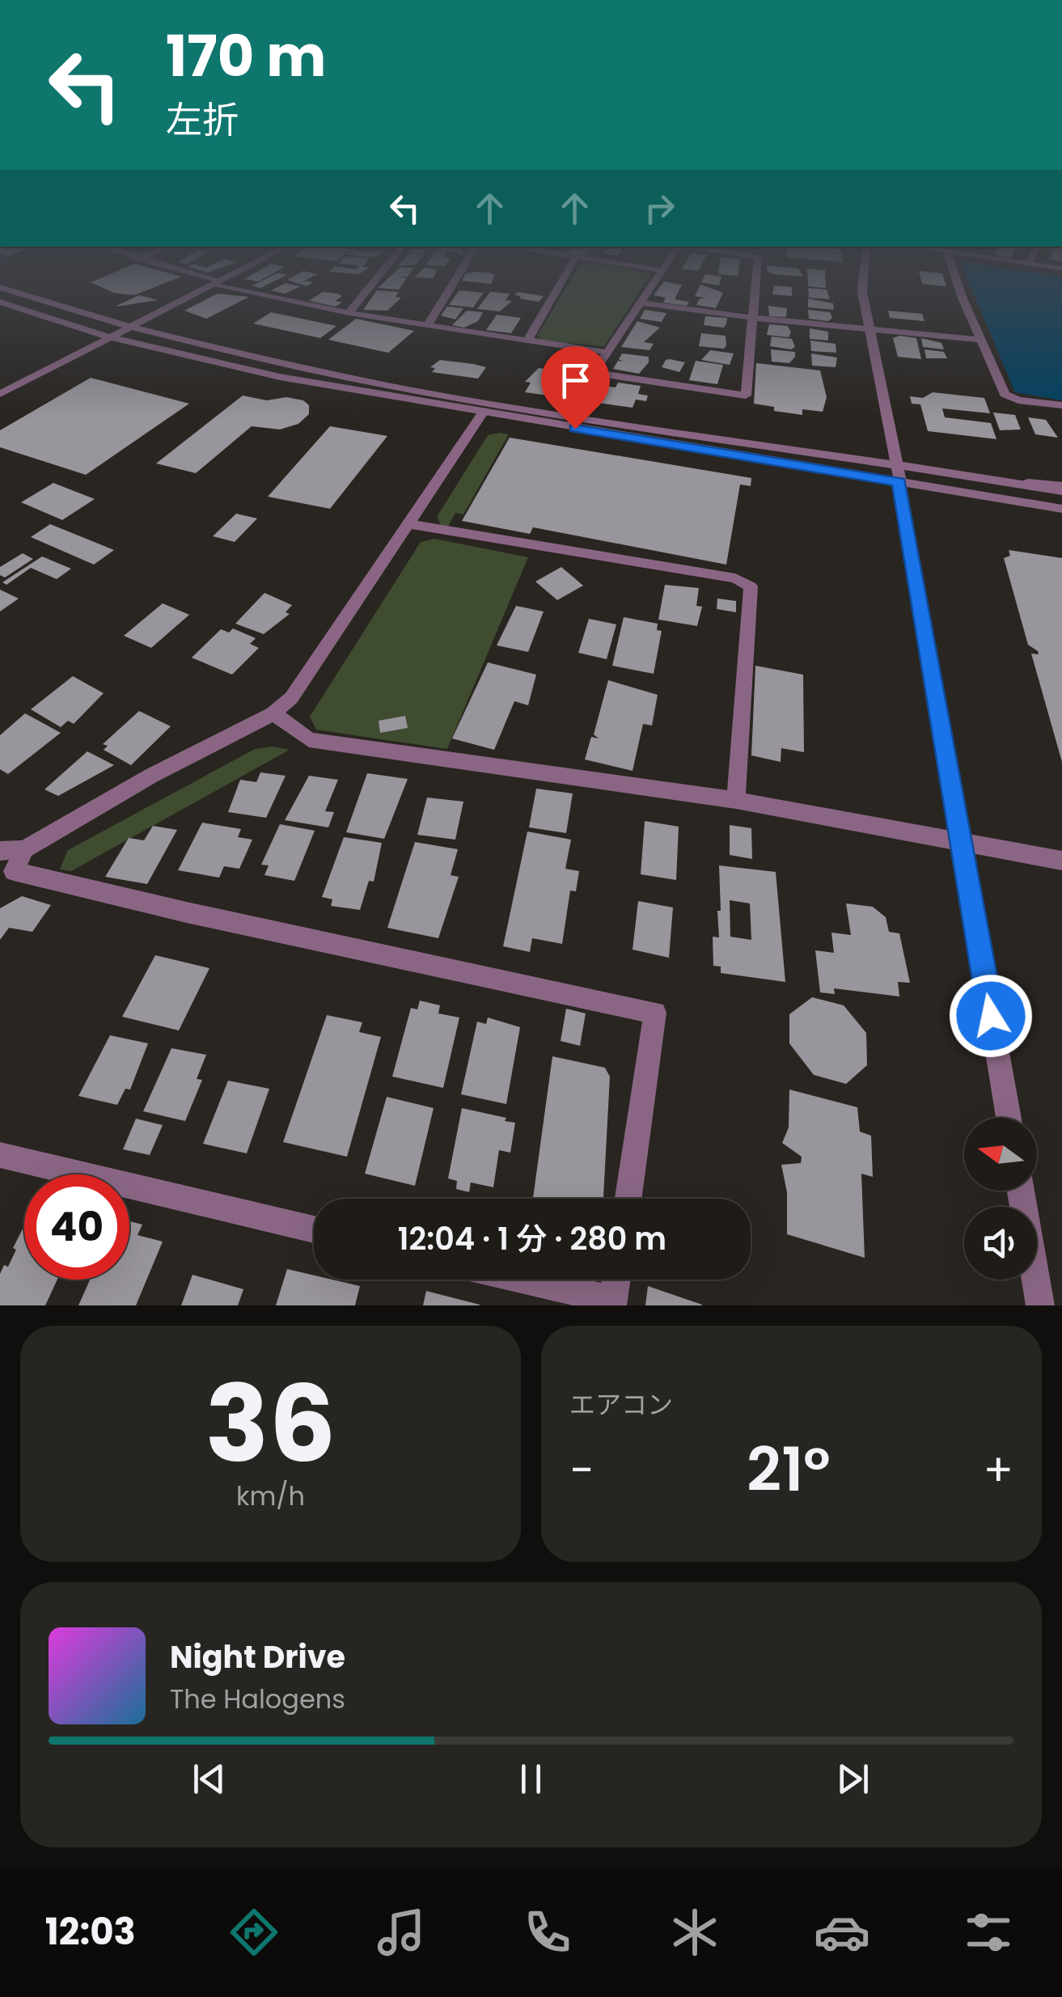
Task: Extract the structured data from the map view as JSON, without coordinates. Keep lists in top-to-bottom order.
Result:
{
  "north": "left",
  "page": {
    "turn": ["170 m", "左折"],
    "limit": "40",
    "trip": "12:04 · 1 分 · 280 m",
    "tile": [
      ["36", "km/h"],
      "エアコン"
    ],
    "heat": ["−", "21°", "+"],
    "song": ["Night Drive", "The Halogens"],
    "tabs": "12:03"
  }
}
